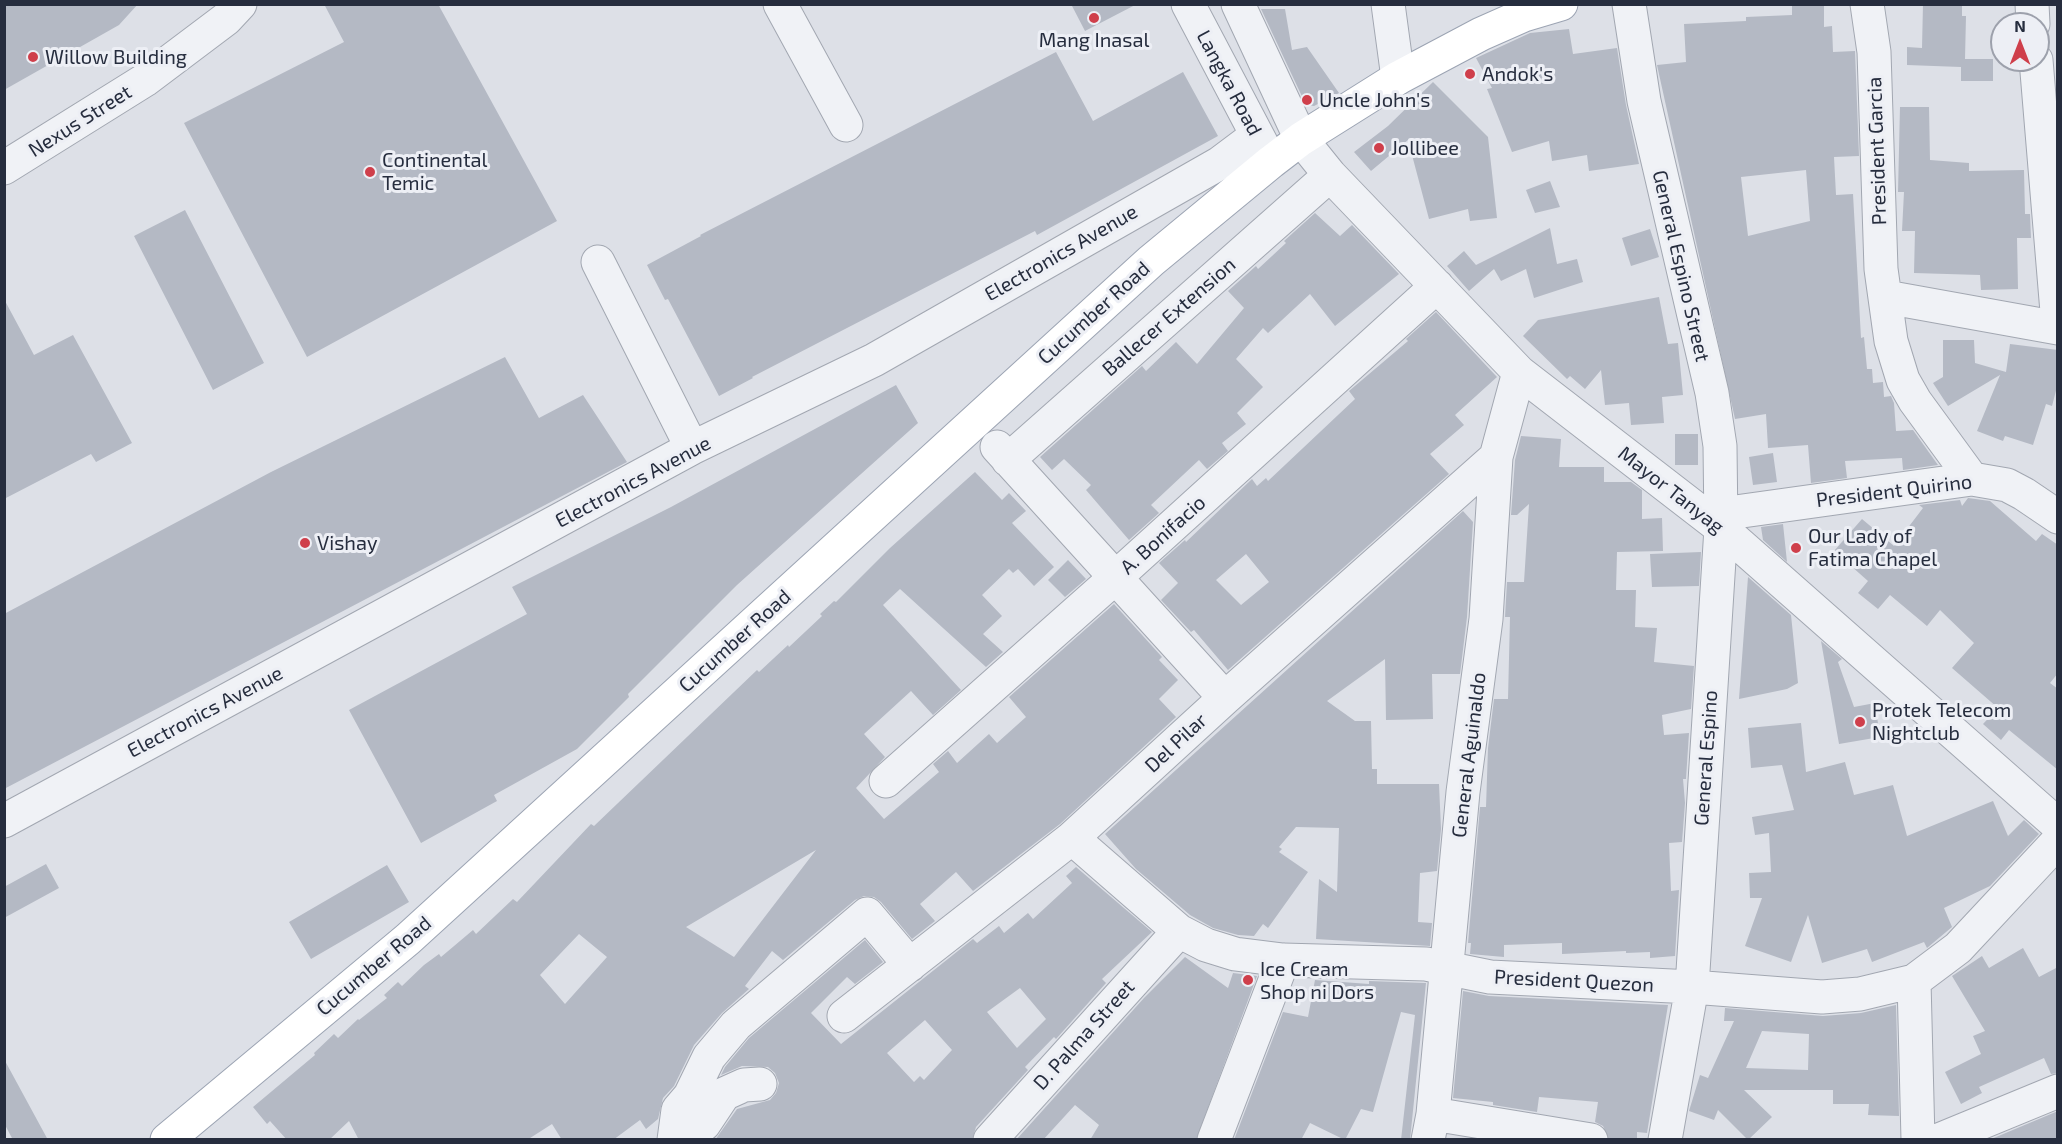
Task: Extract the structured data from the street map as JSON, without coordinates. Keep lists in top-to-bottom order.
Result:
{
  "streets": {
    "main road": ["Cucumber Road"],
    "street": [
      "Langka Road",
      "Nexus Street",
      "President Garcia",
      "Electronics Avenue",
      "General Espino Street",
      "Ballecer Extension",
      "Mayor Tanyag",
      "President Quirino",
      "A. Bonifacio",
      "Del Pilar",
      "General Aguinaldo",
      "General Espino",
      "President Quezon",
      "D. Palma Street"
    ]
  },
  "crossings": [
    ["Langka Road", "Electronics Avenue"],
    ["Langka Road", "Cucumber Road"],
    ["President Garcia", "President Quirino"],
    ["Electronics Avenue", "Cucumber Road"],
    ["General Espino Street", "Mayor Tanyag"],
    ["General Espino Street", "President Quirino"],
    ["General Espino Street", "General Espino"],
    ["Cucumber Road", "Mayor Tanyag"],
    ["Ballecer Extension", "Mayor Tanyag"],
    ["Ballecer Extension", "A. Bonifacio"],
    ["Mayor Tanyag", "President Quirino"],
    ["Mayor Tanyag", "A. Bonifacio"],
    ["Mayor Tanyag", "General Aguinaldo"],
    ["Mayor Tanyag", "General Espino"],
    ["President Quirino", "General Espino"],
    ["Del Pilar", "General Aguinaldo"],
    ["Del Pilar", "President Quezon"],
    ["General Aguinaldo", "President Quezon"],
    ["General Espino", "President Quezon"],
    ["President Quezon", "D. Palma Street"]
  ],
  "places": [
    "Mang Inasal",
    "Willow Building",
    "Andok's",
    "Uncle John's",
    "Jollibee",
    "Continental Temic",
    "Vishay",
    "Our Lady of Fatima Chapel",
    "Protek Telecom Nightclub",
    "Ice Cream Shop ni Dors"
  ],
  "north": "top"
}
